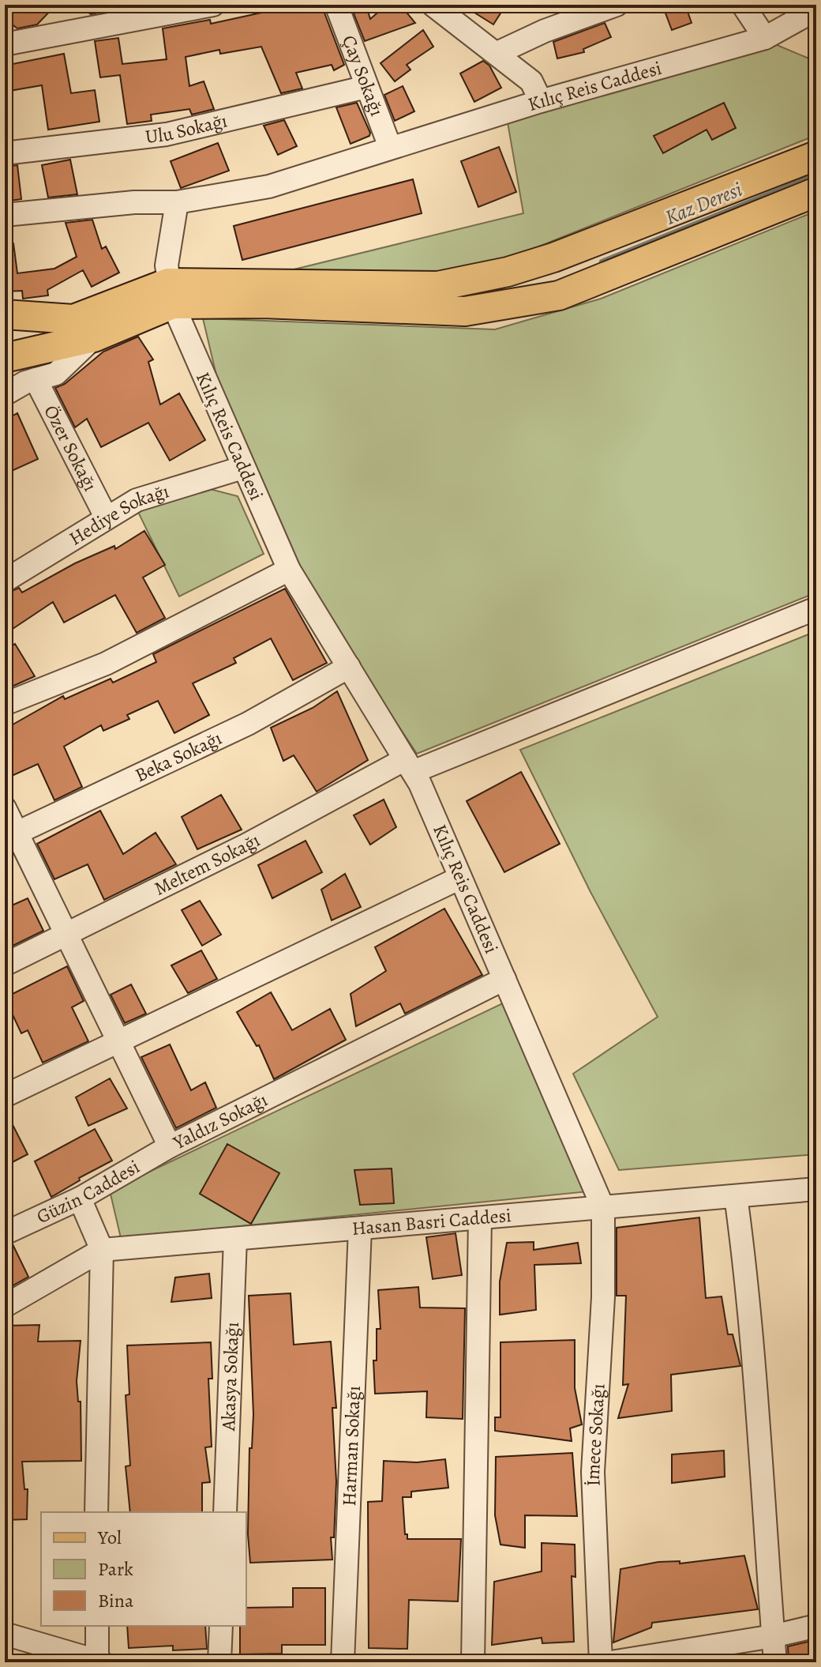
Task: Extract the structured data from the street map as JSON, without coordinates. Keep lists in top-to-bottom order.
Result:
{
  "streets": {
    "street": [
      "Çay Sokağı",
      "Kılıç Reis Caddesi",
      "Ulu Sokağı",
      "Özer Sokağı",
      "Hediye Sokağı",
      "Beka Sokağı",
      "Meltem Sokağı",
      "Yaldız Sokağı",
      "Güzin Caddesi",
      "Hasan Basri Caddesi",
      "Akasya Sokağı",
      "İmece Sokağı",
      "Harman Sokağı"
    ]
  },
  "crossings": [
    ["Çay Sokağı", "Kılıç Reis Caddesi"],
    ["Çay Sokağı", "Ulu Sokağı"],
    ["Kılıç Reis Caddesi", "Hediye Sokağı"],
    ["Kılıç Reis Caddesi", "Beka Sokağı"],
    ["Kılıç Reis Caddesi", "Meltem Sokağı"],
    ["Kılıç Reis Caddesi", "Yaldız Sokağı"],
    ["Kılıç Reis Caddesi", "Hasan Basri Caddesi"],
    ["Kılıç Reis Caddesi", "İmece Sokağı"],
    ["Özer Sokağı", "Hediye Sokağı"],
    ["Beka Sokağı", "Yaldız Sokağı"],
    ["Meltem Sokağı", "Yaldız Sokağı"],
    ["Yaldız Sokağı", "Güzin Caddesi"],
    ["Hasan Basri Caddesi", "Akasya Sokağı"],
    ["Hasan Basri Caddesi", "İmece Sokağı"],
    ["Hasan Basri Caddesi", "Harman Sokağı"]
  ],
  "water": ["Kaz Deresi"],
  "legend": ["Yol", "Park", "Bina"]
}
